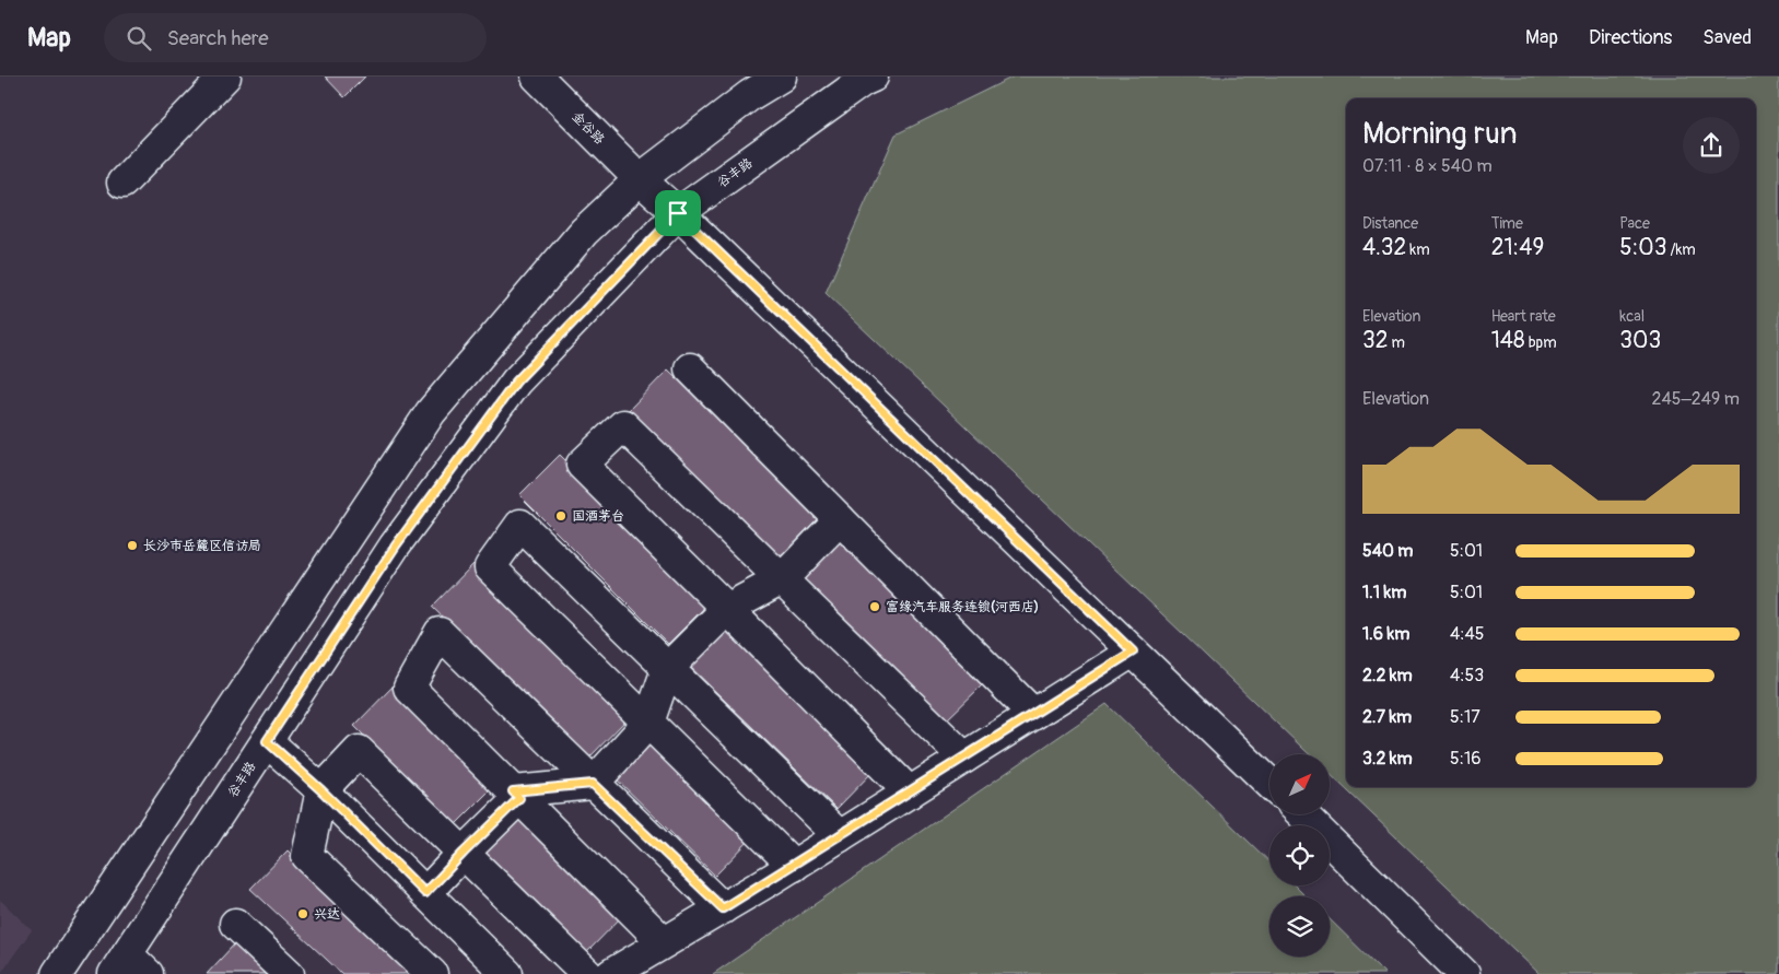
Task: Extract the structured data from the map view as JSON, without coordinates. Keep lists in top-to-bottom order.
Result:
{
  "streets": {
    "street": ["金谷路", "谷丰路"]
  },
  "crossings": [
    ["金谷路", "谷丰路"]
  ],
  "places": [
    "国酒茅台",
    "长沙市岳麓区信访局",
    "富缘汽车服务连锁(河西店)",
    "兴达"
  ],
  "north": "top right",
  "page": {
    "header": "Map",
    "search": "Search here",
    "nav": ["Map", "Directions", "Saved"],
    "heading": ["Morning run", "07:11 · 8 × 540 m"],
    "stats": [
      ["Distance", "4.32 km"],
      ["Time", "21:49"],
      ["Pace", "5:03 /km"],
      ["Elevation", "32 m"],
      ["Heart rate", "148 bpm"],
      ["kcal", "303"]
    ],
    "chart": ["Elevation", "245–249 m"],
    "list": [
      {
        "name": "540 m",
        "note": "5:01"
      },
      {
        "name": "1.1 km",
        "note": "5:01"
      },
      {
        "name": "1.6 km",
        "note": "4:45"
      },
      {
        "name": "2.2 km",
        "note": "4:53"
      },
      {
        "name": "2.7 km",
        "note": "5:17"
      },
      {
        "name": "3.2 km",
        "note": "5:16"
      }
    ]
  }
}
